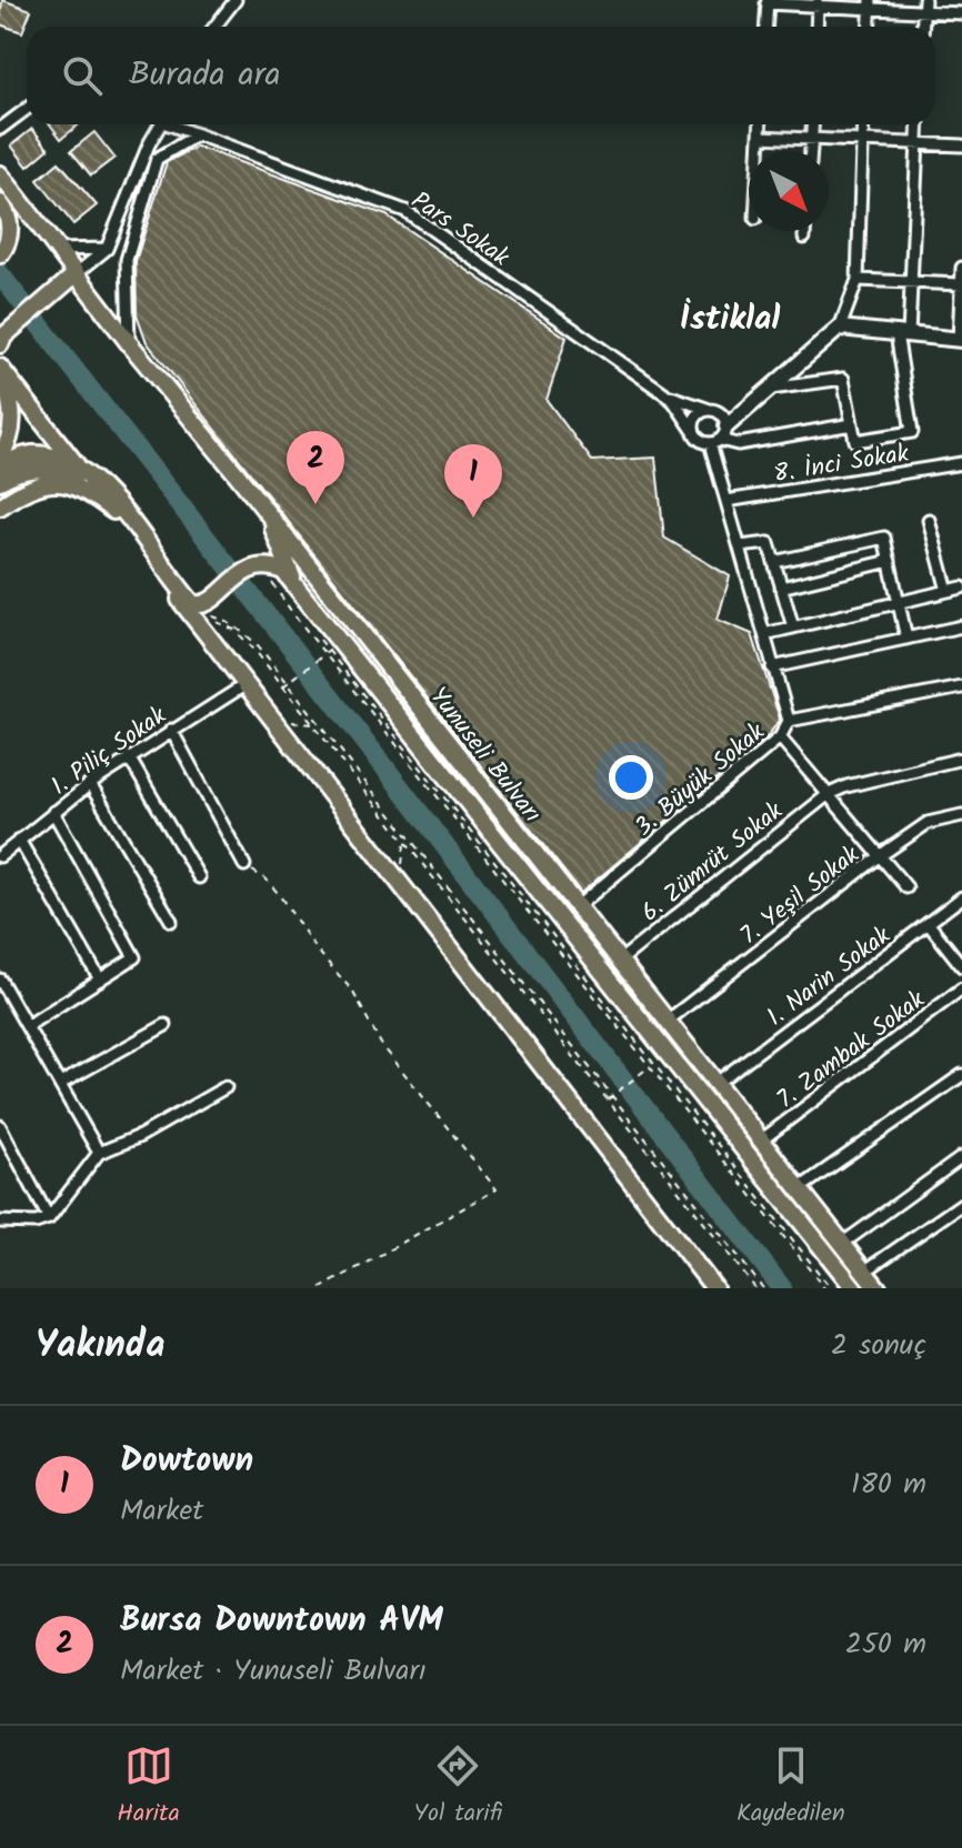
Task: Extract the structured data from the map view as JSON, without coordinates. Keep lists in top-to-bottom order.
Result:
{
  "streets": {
    "main road": ["Yunuseli Bulvarı"],
    "street": [
      "Pars Sokak",
      "8. İnci Sokak",
      "1. Piliç Sokak",
      "3. Büyük Sokak",
      "6. Zümrüt Sokak",
      "7. Yeşil Sokak",
      "1. Narin Sokak",
      "7. Zambak Sokak"
    ]
  },
  "crossings": [
    ["Yunuseli Bulvarı", "3. Büyük Sokak"],
    ["Yunuseli Bulvarı", "6. Zümrüt Sokak"],
    ["Yunuseli Bulvarı", "7. Yeşil Sokak"],
    ["Yunuseli Bulvarı", "1. Narin Sokak"],
    ["Yunuseli Bulvarı", "7. Zambak Sokak"]
  ],
  "districts": ["İstiklal"],
  "north": "bottom right",
  "page": {
    "search": "Burada ara",
    "pins": ["2", "1"],
    "heading": ["Yakında", "2 sonuç"],
    "list": [
      {
        "mark": "1",
        "name": "Dowtown",
        "note": "Market",
        "value": "180 m"
      },
      {
        "mark": "2",
        "name": "Bursa Downtown AVM",
        "note": "Market · Yunuseli Bulvarı",
        "value": "250 m"
      }
    ],
    "nav": ["Harita", "Yol tarifi", "Kaydedilen"]
  }
}
